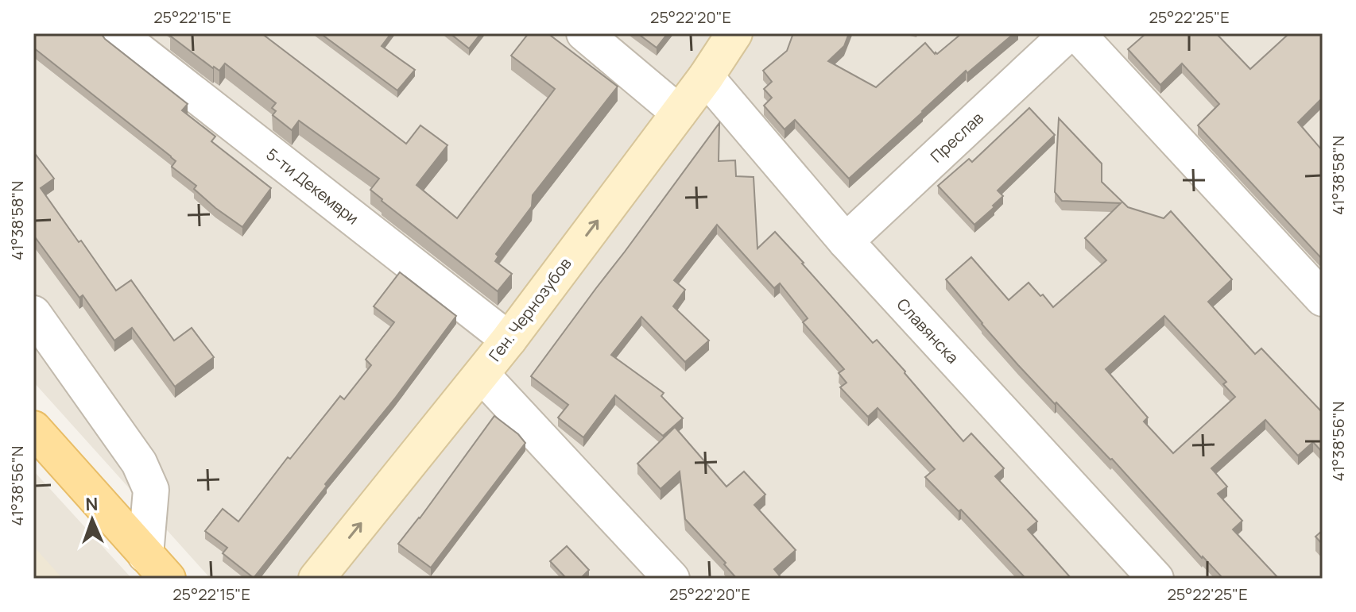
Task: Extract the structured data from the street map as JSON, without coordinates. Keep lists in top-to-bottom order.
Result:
{
  "streets": {
    "street": [
      "Преслав",
      "5-ти Декември",
      "Ген. Чернозубов",
      "Славянска"
    ]
  },
  "crossings": [
    ["Преслав", "Славянска"],
    ["5-ти Декември", "Ген. Чернозубов"],
    ["Ген. Чернозубов", "Славянска"]
  ],
  "one_way": ["Ген. Чернозубов"],
  "north": "top",
  "coordinates": [
    "25°22'15\"E",
    "25°22'20\"E",
    "25°22'25\"E",
    "41°38'58\"N",
    "41°38'56\"N"
  ]
}
